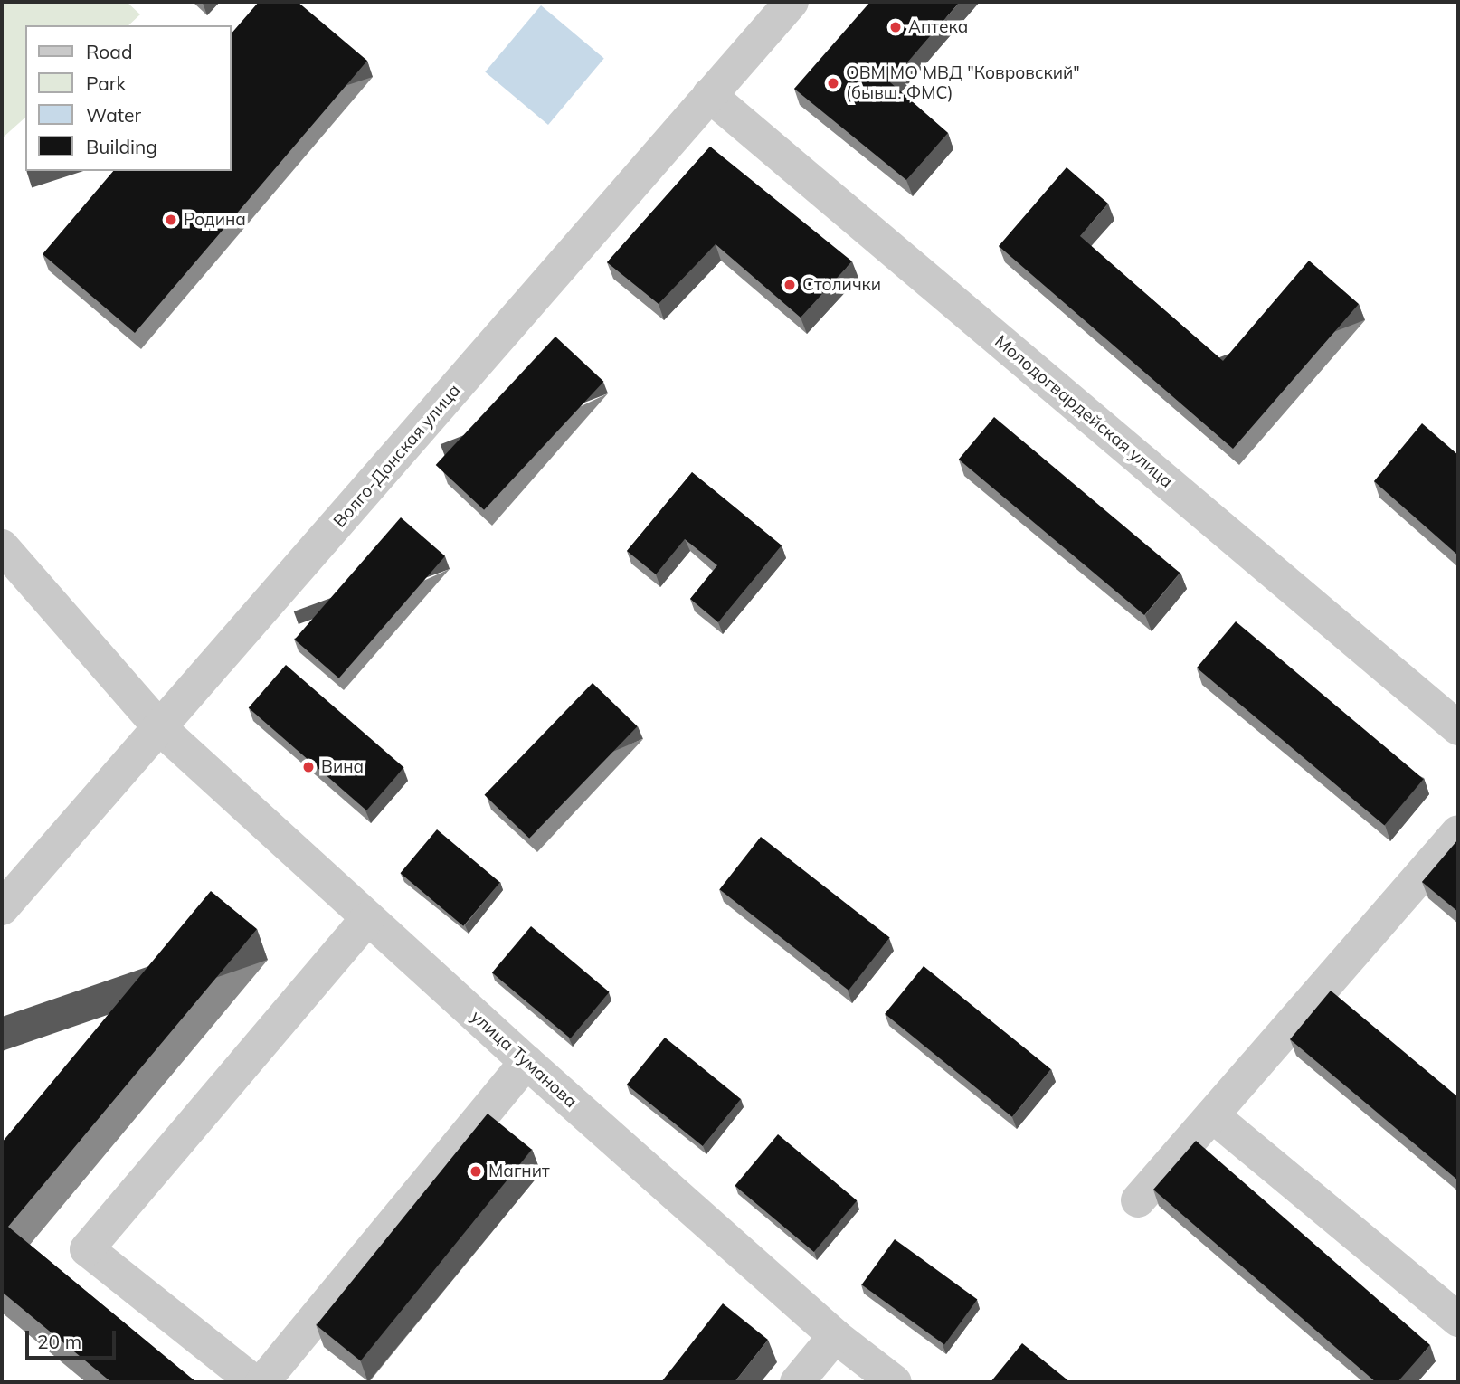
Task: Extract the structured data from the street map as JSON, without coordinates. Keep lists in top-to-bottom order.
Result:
{
  "streets": {
    "street": ["Молодогвардейская улица", "Волго-Донская улица", "улица Туманова"]
  },
  "crossings": [
    ["Молодогвардейская улица", "Волго-Донская улица"],
    ["Волго-Донская улица", "улица Туманова"]
  ],
  "places": [
    "Аптека",
    "ОВМ МО МВД \"Ковровский\" (бывш. ФМС)",
    "Родина",
    "Столички",
    "Вина",
    "Магнит"
  ],
  "legend": [
    "Road",
    "Park",
    "Water",
    "Building"
  ],
  "scale_bar": "20 m"
}
